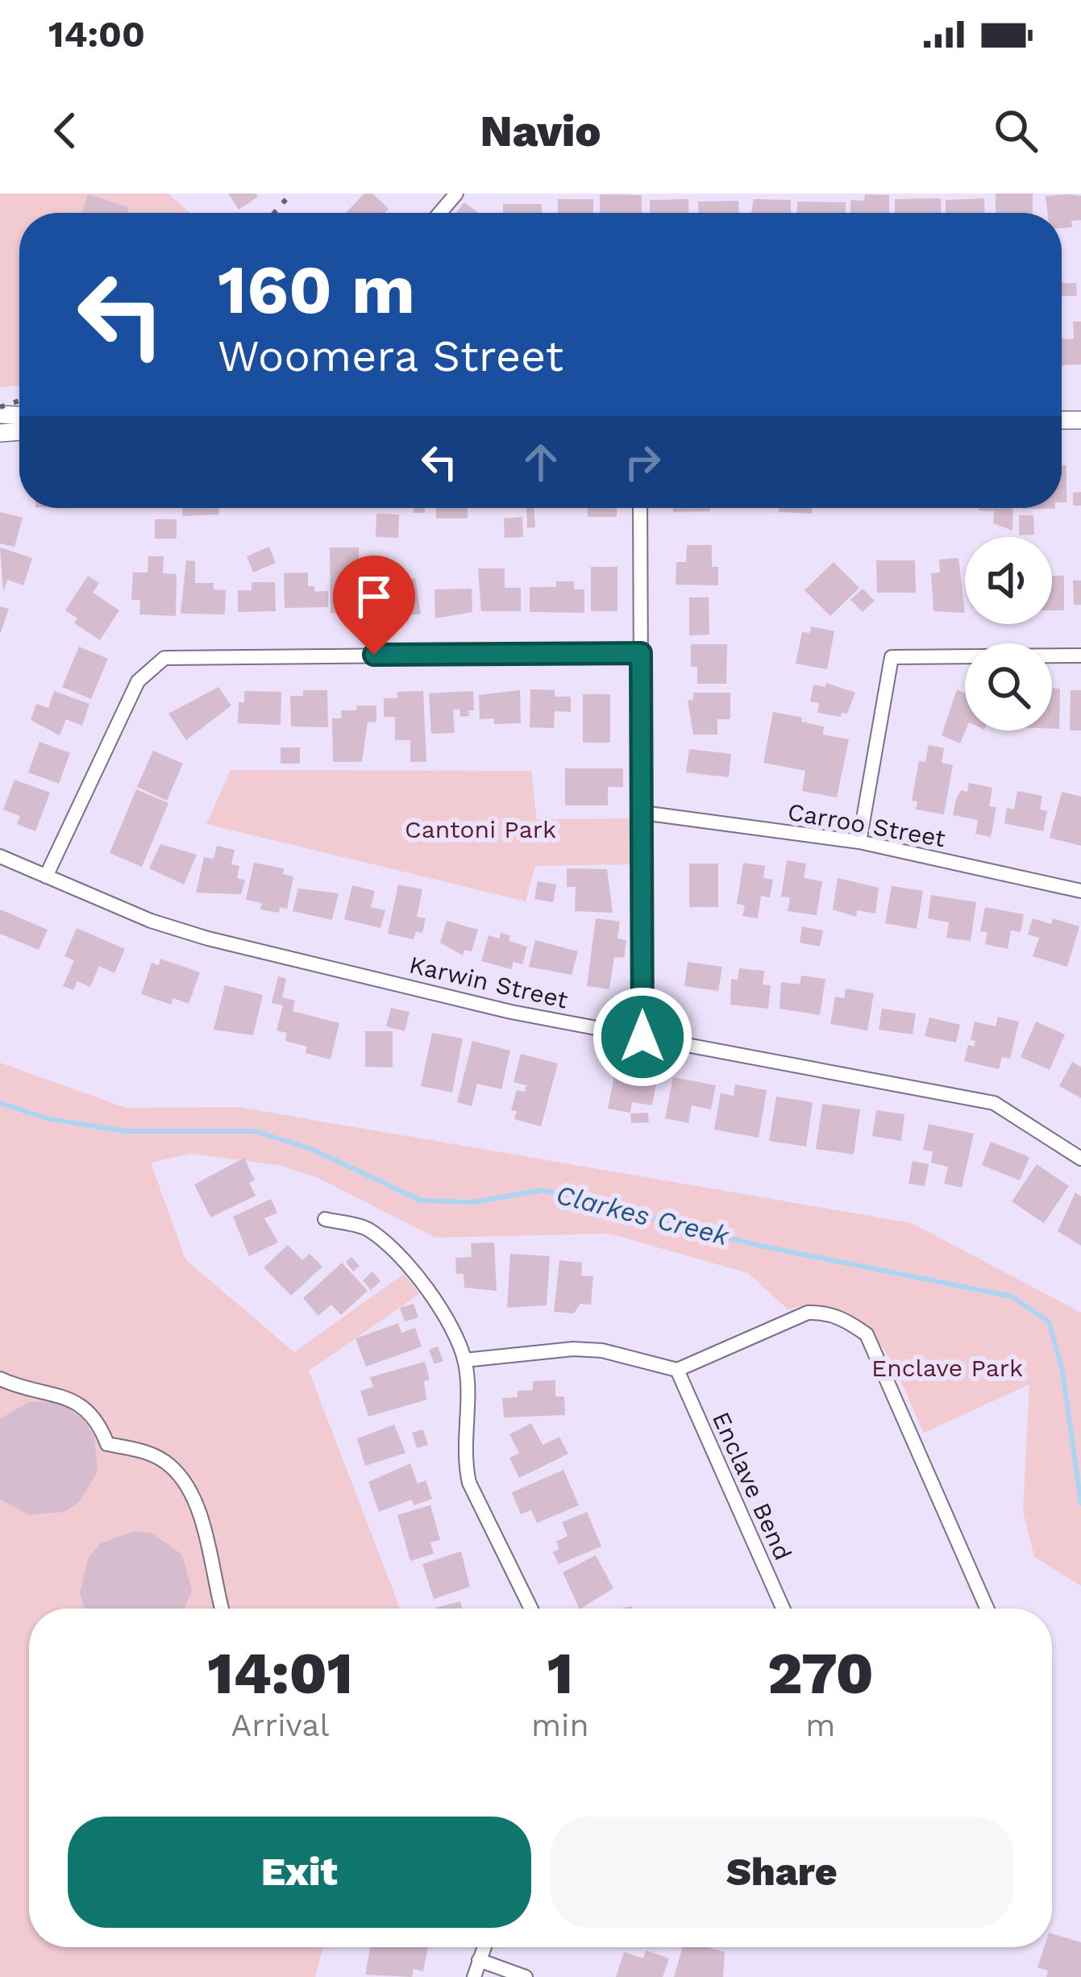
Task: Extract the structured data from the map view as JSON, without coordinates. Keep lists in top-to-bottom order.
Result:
{
  "streets": {
    "street": ["Carroo Street", "Karwin Street", "Enclave Bend"]
  },
  "water": ["Clarkes Creek"],
  "parks": ["Cantoni Park", "Enclave Park"],
  "page": {
    "status": "14:00",
    "header": "Navio",
    "turn": ["160 m", "Woomera Street"],
    "eta": [
      "14:01",
      "Arrival",
      "1",
      "min",
      "270",
      "m"
    ],
    "buttons": ["Exit", "Share"]
  }
}
